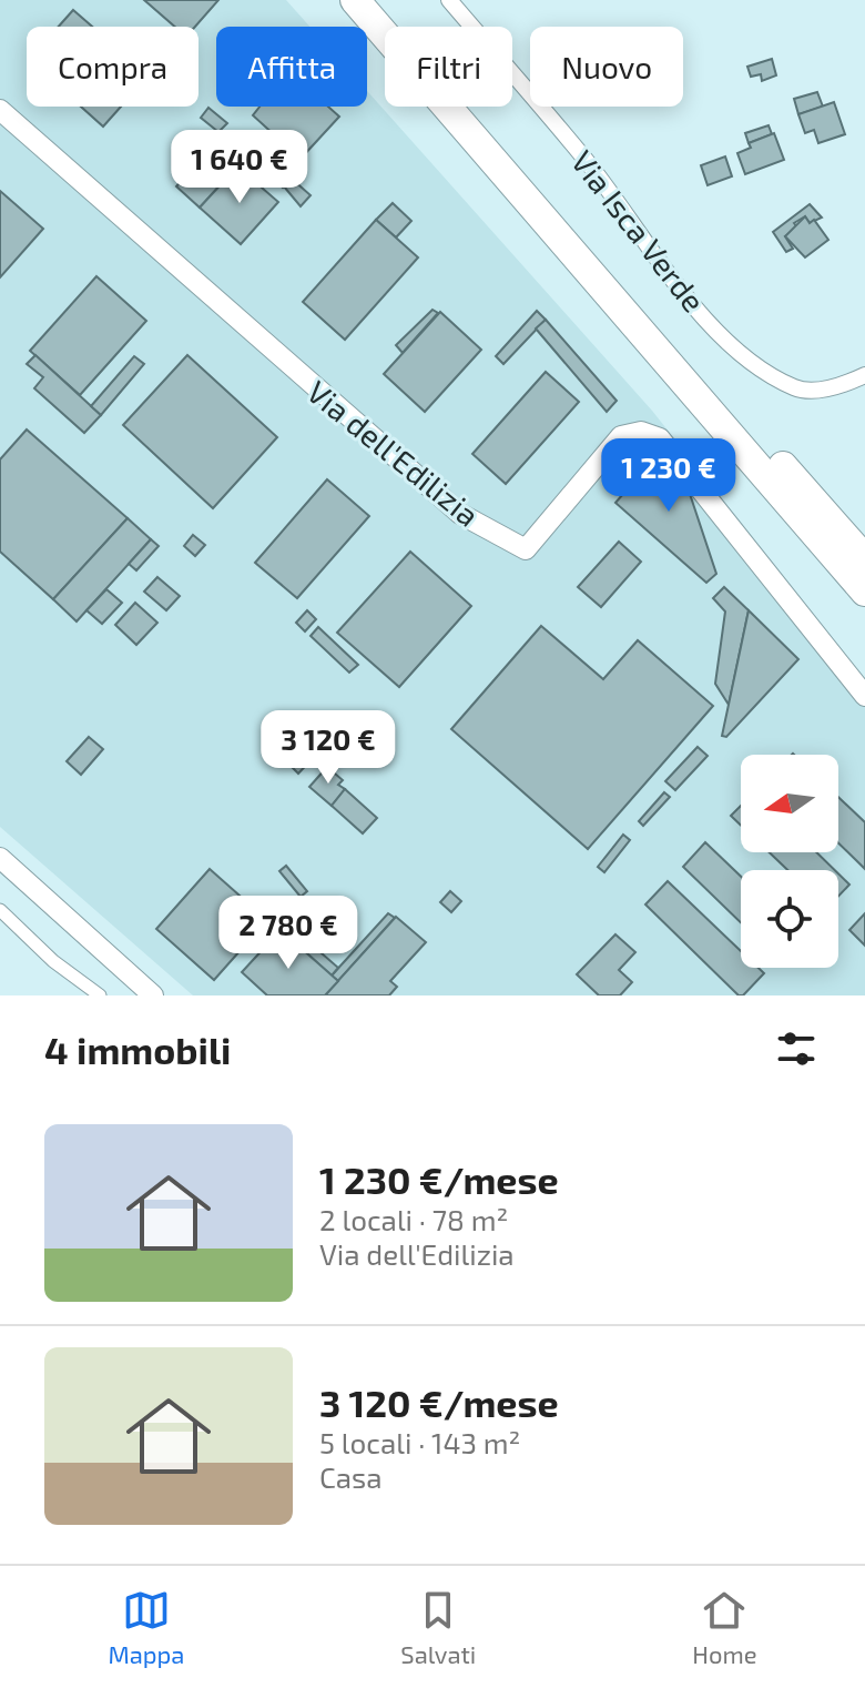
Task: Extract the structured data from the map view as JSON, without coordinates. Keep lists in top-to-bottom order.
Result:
{
  "streets": {
    "street": ["Via Isca Verde", "Via dell'Edilizia"]
  },
  "north": "left",
  "page": {
    "chip": [
      "Compra",
      "Affitta",
      "Filtri",
      "Nuovo"
    ],
    "price": [
      "1 640 €",
      "1 230 €",
      "3 120 €",
      "2 780 €"
    ],
    "heading": "4 immobili",
    "list": [
      {
        "name": "1 230 €/mese",
        "note": "2 locali · 78 m² · Via dell'Edilizia"
      },
      {
        "name": "3 120 €/mese",
        "note": "5 locali · 143 m² · Casa"
      }
    ],
    "tabs": ["Mappa", "Salvati", "Home"]
  }
}
